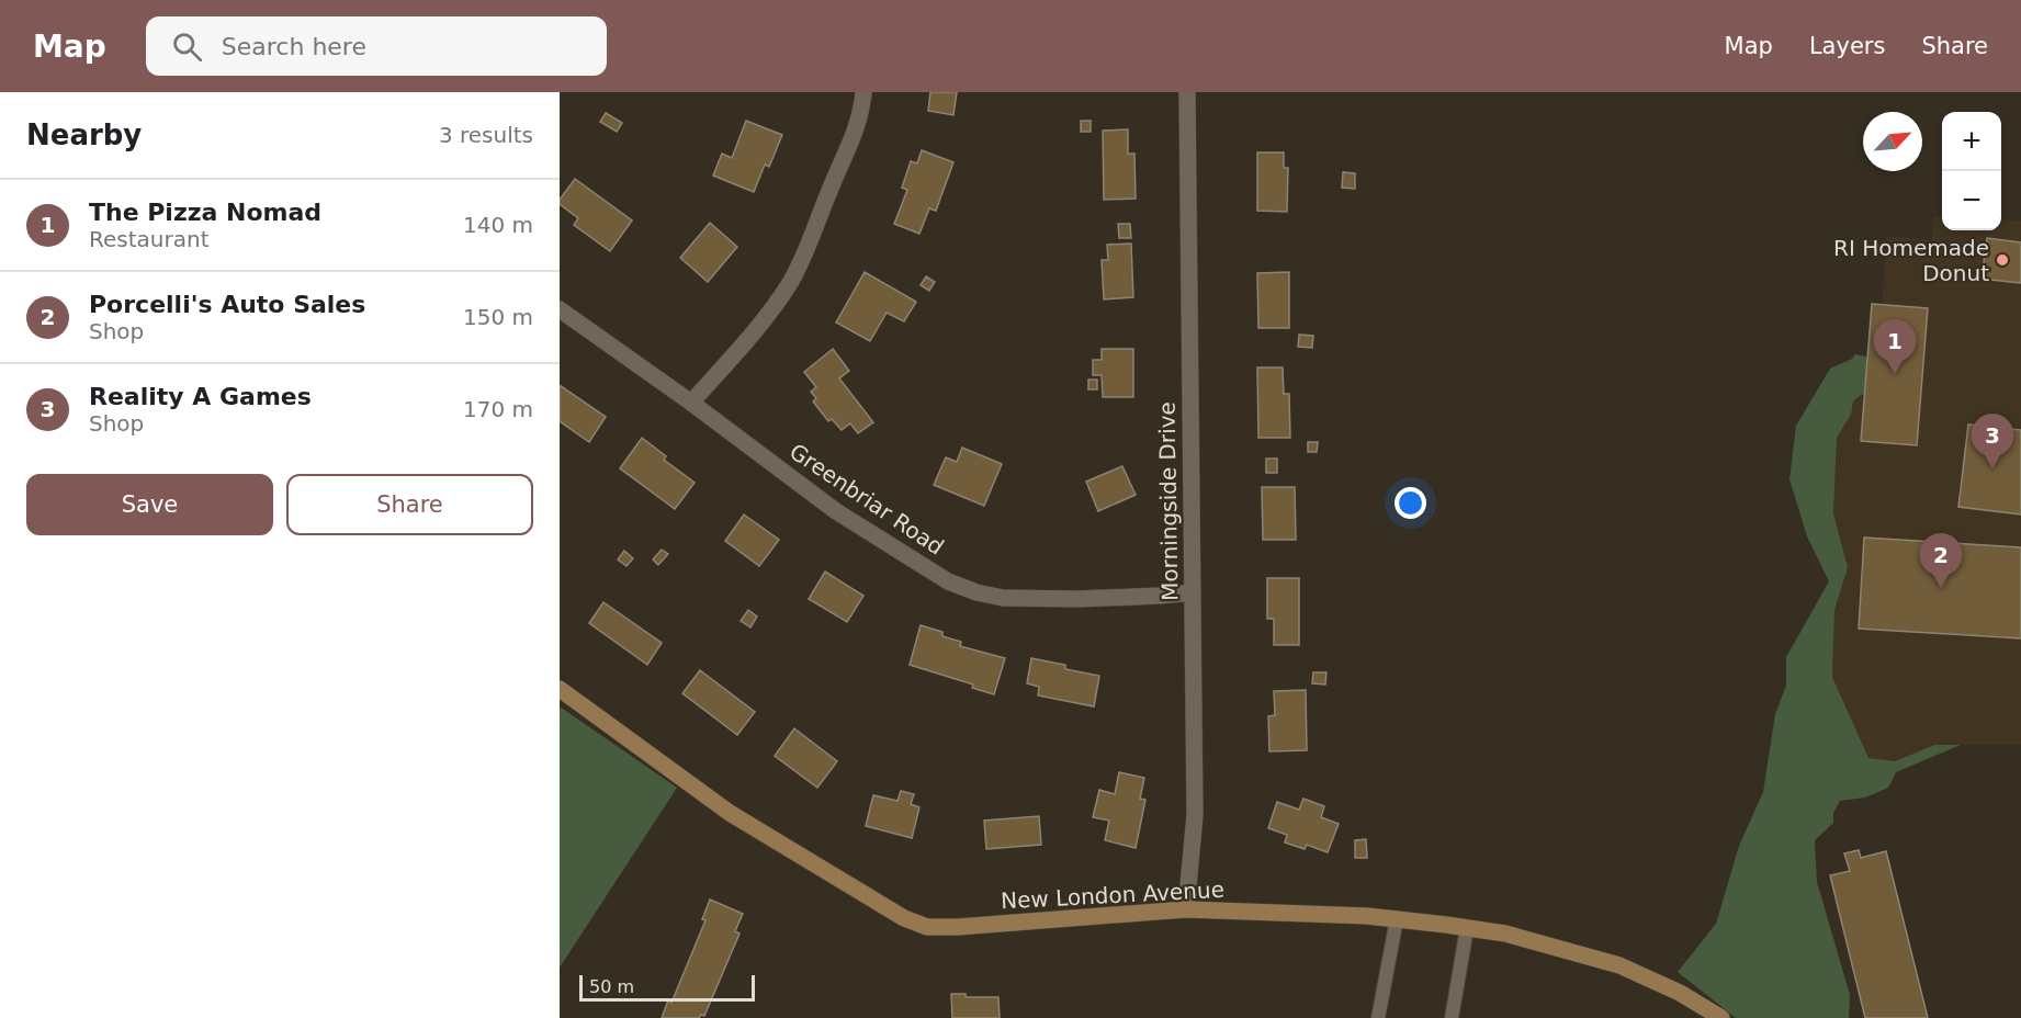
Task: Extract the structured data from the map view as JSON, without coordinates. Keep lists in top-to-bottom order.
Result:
{
  "streets": {
    "main road": ["New London Avenue"],
    "street": ["Greenbriar Road", "Morningside Drive"]
  },
  "crossings": [
    ["Greenbriar Road", "Morningside Drive"],
    ["Morningside Drive", "New London Avenue"]
  ],
  "places": ["RI Homemade Donut"],
  "scale_bar": "50 m",
  "north": "top right",
  "page": {
    "header": "Map",
    "search": "Search here",
    "nav": ["Map", "Layers", "Share"],
    "heading": ["Nearby", "3 results"],
    "map_buttons": ["+", "−"],
    "list": [
      {
        "mark": "1",
        "name": "The Pizza Nomad",
        "note": "Restaurant",
        "value": "140 m"
      },
      {
        "mark": "2",
        "name": "Porcelli's Auto Sales",
        "note": "Shop",
        "value": "150 m"
      },
      {
        "mark": "3",
        "name": "Reality A Games",
        "note": "Shop",
        "value": "170 m"
      }
    ],
    "pins": ["1", "3", "2"],
    "buttons": ["Save", "Share"],
    "scale": "50 m"
  }
}
